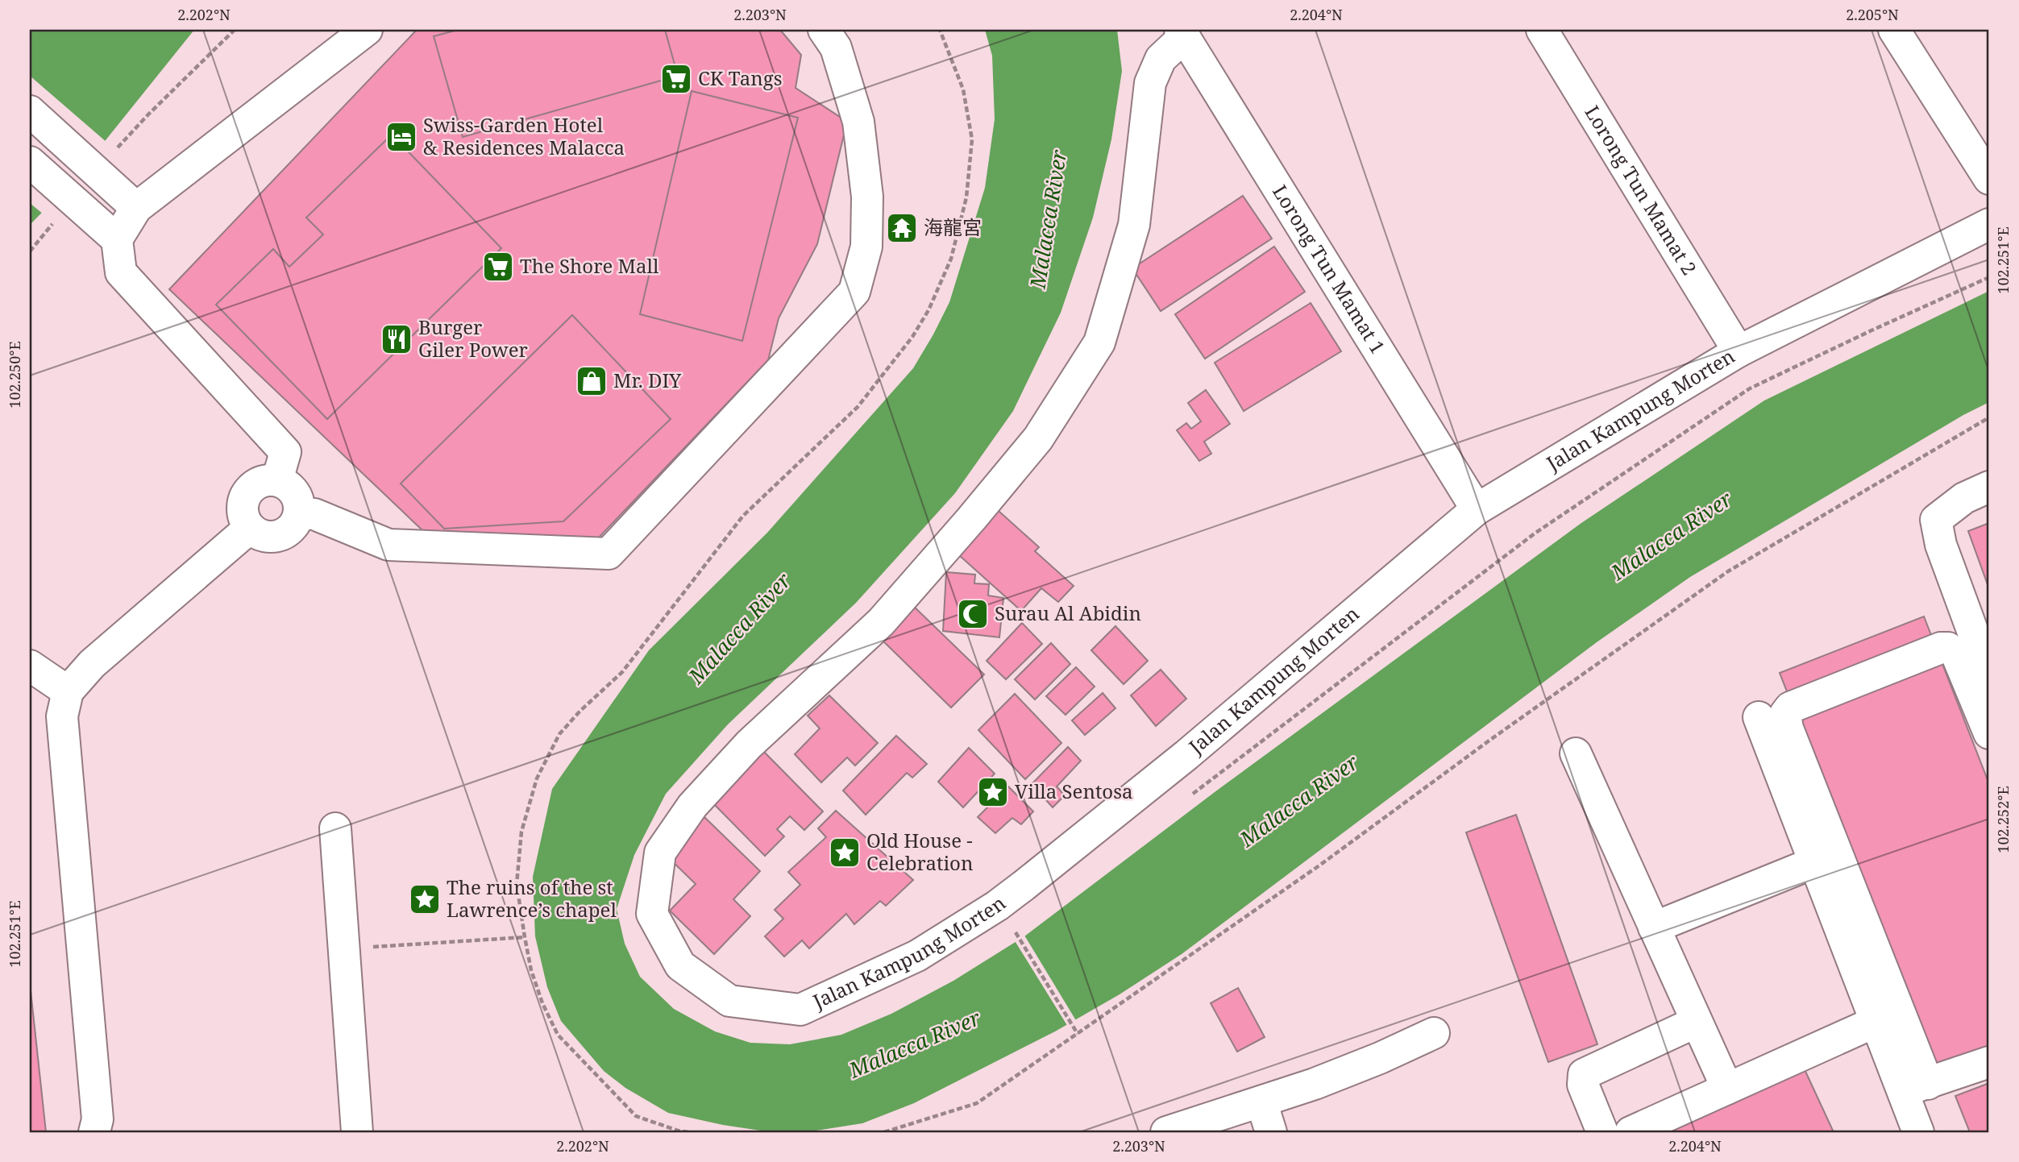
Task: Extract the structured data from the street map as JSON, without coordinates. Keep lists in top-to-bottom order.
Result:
{
  "streets": {
    "street": ["Lorong Tun Mamat 2", "Lorong Tun Mamat 1", "Jalan Kampung Morten"]
  },
  "crossings": [
    ["Lorong Tun Mamat 2", "Jalan Kampung Morten"],
    ["Lorong Tun Mamat 1", "Jalan Kampung Morten"]
  ],
  "water": ["Malacca River"],
  "places": {
    "supermarket": ["CK Tangs", "The Shore Mall"],
    "hotel": ["Swiss-Garden Hotel & Residences Malacca"],
    "temple": ["海龍宮"],
    "restaurant": ["Burger Giler Power"],
    "shop": ["Mr. DIY"],
    "mosque": ["Surau Al Abidin"],
    "place": ["Villa Sentosa", "Old House - Celebration", "The ruins of the st Lawrence’s chapel"]
  },
  "coordinates": [
    "2.202°N",
    "2.203°N",
    "2.204°N",
    "2.205°N",
    "102.251°E",
    "102.250°E",
    "102.252°E"
  ]
}
